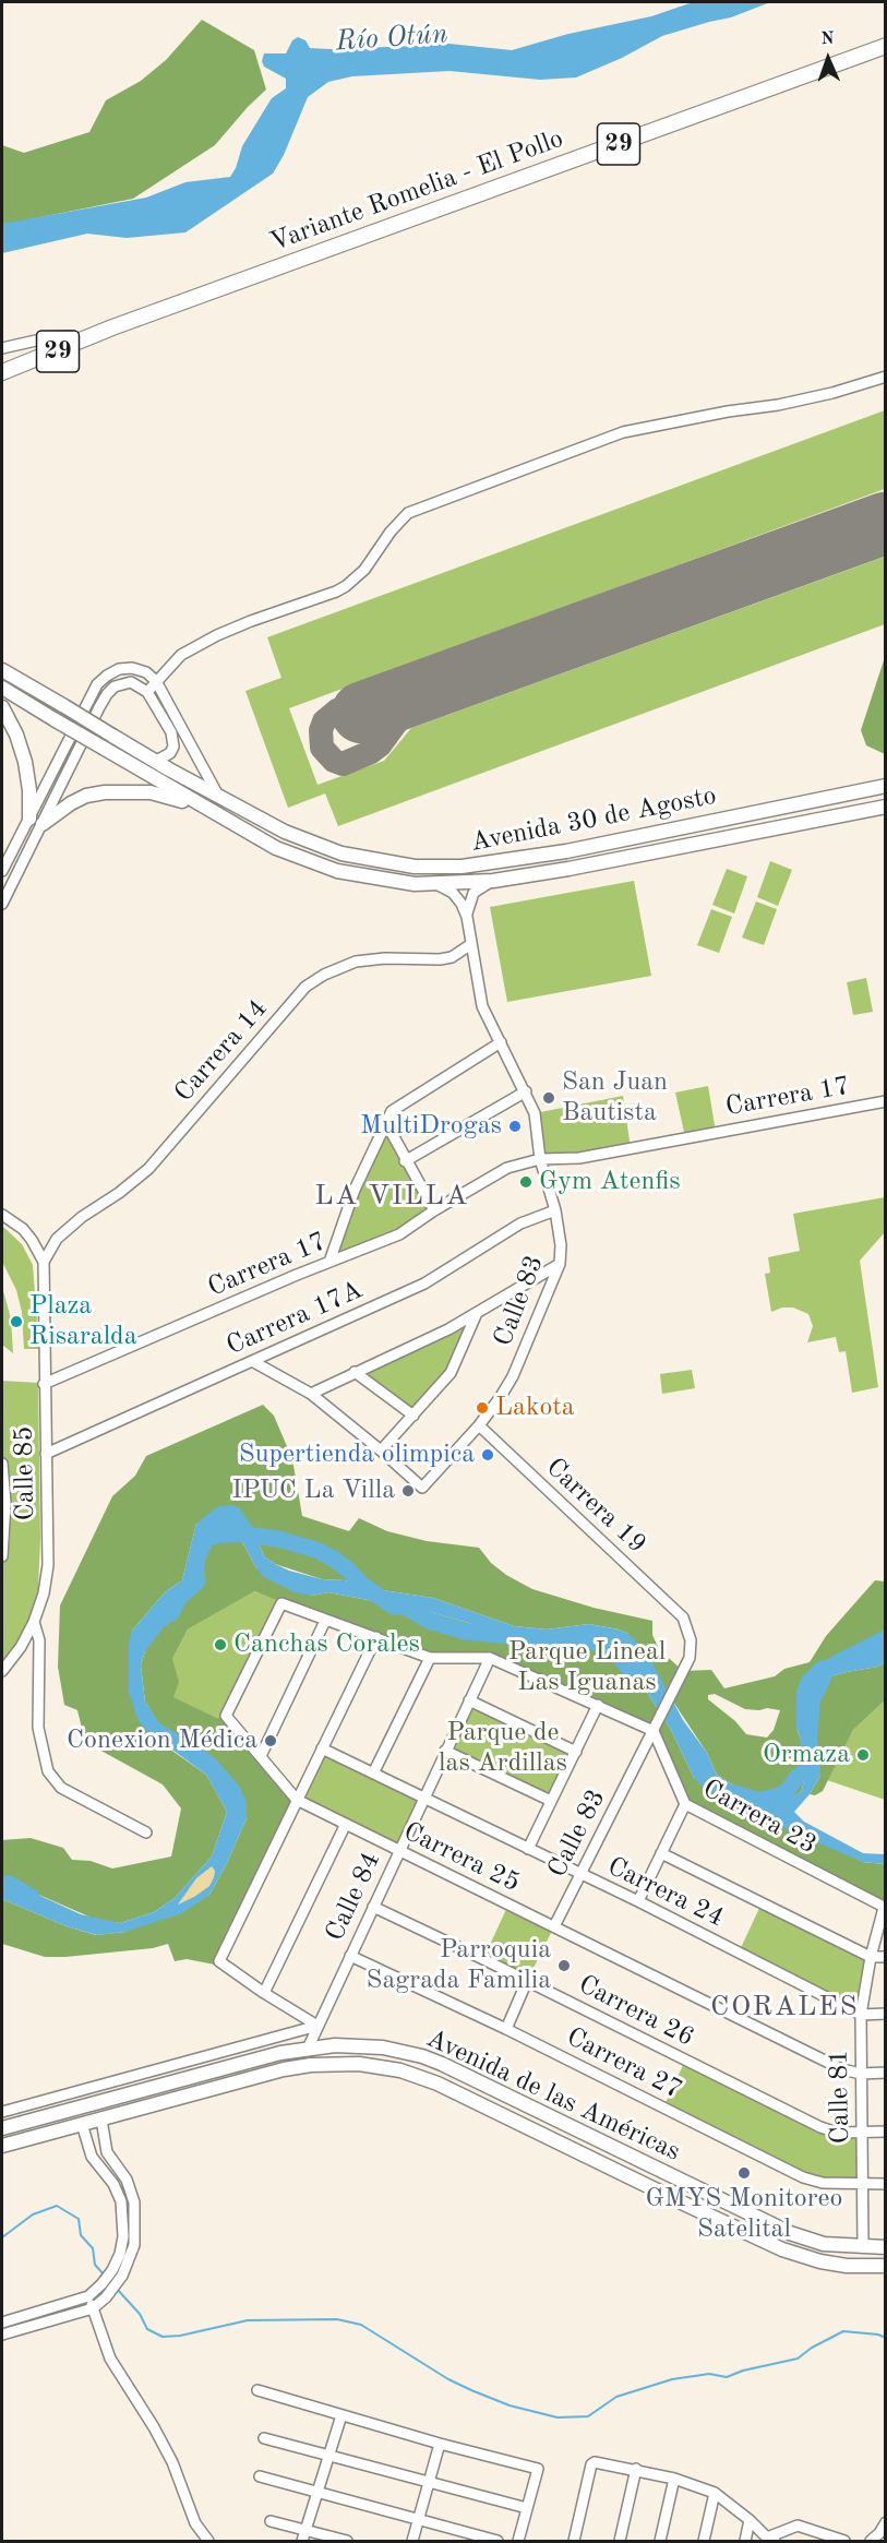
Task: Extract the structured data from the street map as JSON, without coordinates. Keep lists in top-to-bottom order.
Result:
{
  "streets": {
    "highway": ["29", "Variante Romelia - El Pollo"],
    "main road": ["Avenida 30 de Agosto", "Avenida de las Américas"],
    "street": [
      "Carrera 14",
      "Carrera 17",
      "Calle 83",
      "Carrera 17A",
      "Calle 85",
      "Carrera 19",
      "Carrera 23",
      "Carrera 25",
      "Carrera 24",
      "Calle 84",
      "Carrera 26",
      "Carrera 27",
      "Calle 81"
    ]
  },
  "crossings": [
    ["Avenida 30 de Agosto", "Calle 83"],
    ["Carrera 14", "Calle 83"],
    ["Carrera 14", "Calle 85"],
    ["Carrera 17", "Calle 83"],
    ["Carrera 17", "Calle 85"],
    ["Calle 83", "Carrera 17A"],
    ["Calle 83", "Carrera 19"],
    ["Calle 83", "Carrera 23"],
    ["Calle 83", "Carrera 25"],
    ["Calle 83", "Carrera 24"],
    ["Carrera 17A", "Calle 85"],
    ["Carrera 23", "Calle 81"],
    ["Carrera 25", "Calle 84"],
    ["Carrera 25", "Calle 81"],
    ["Carrera 24", "Calle 84"],
    ["Carrera 24", "Calle 81"],
    ["Calle 84", "Carrera 26"],
    ["Calle 84", "Carrera 27"],
    ["Calle 84", "Avenida de las Américas"],
    ["Carrera 26", "Calle 81"],
    ["Carrera 27", "Calle 81"],
    ["Avenida de las Américas", "Calle 81"]
  ],
  "districts": ["LA VILLA", "CORALES"],
  "water": ["Río Otún"],
  "parks": ["Parque Lineal Las Iguanas", "Parque de las Ardillas"],
  "places": [
    "San Juan Bautista",
    "MultiDrogas",
    "Gym Atenfis",
    "Plaza Risaralda",
    "Lakota",
    "Supertienda olimpica",
    "IPUC La Villa",
    "Canchas Corales",
    "Conexion Médica",
    "Ormaza",
    "Parroquia Sagrada Familia",
    "GMYS Monitoreo Satelital"
  ],
  "north": "top"
}
